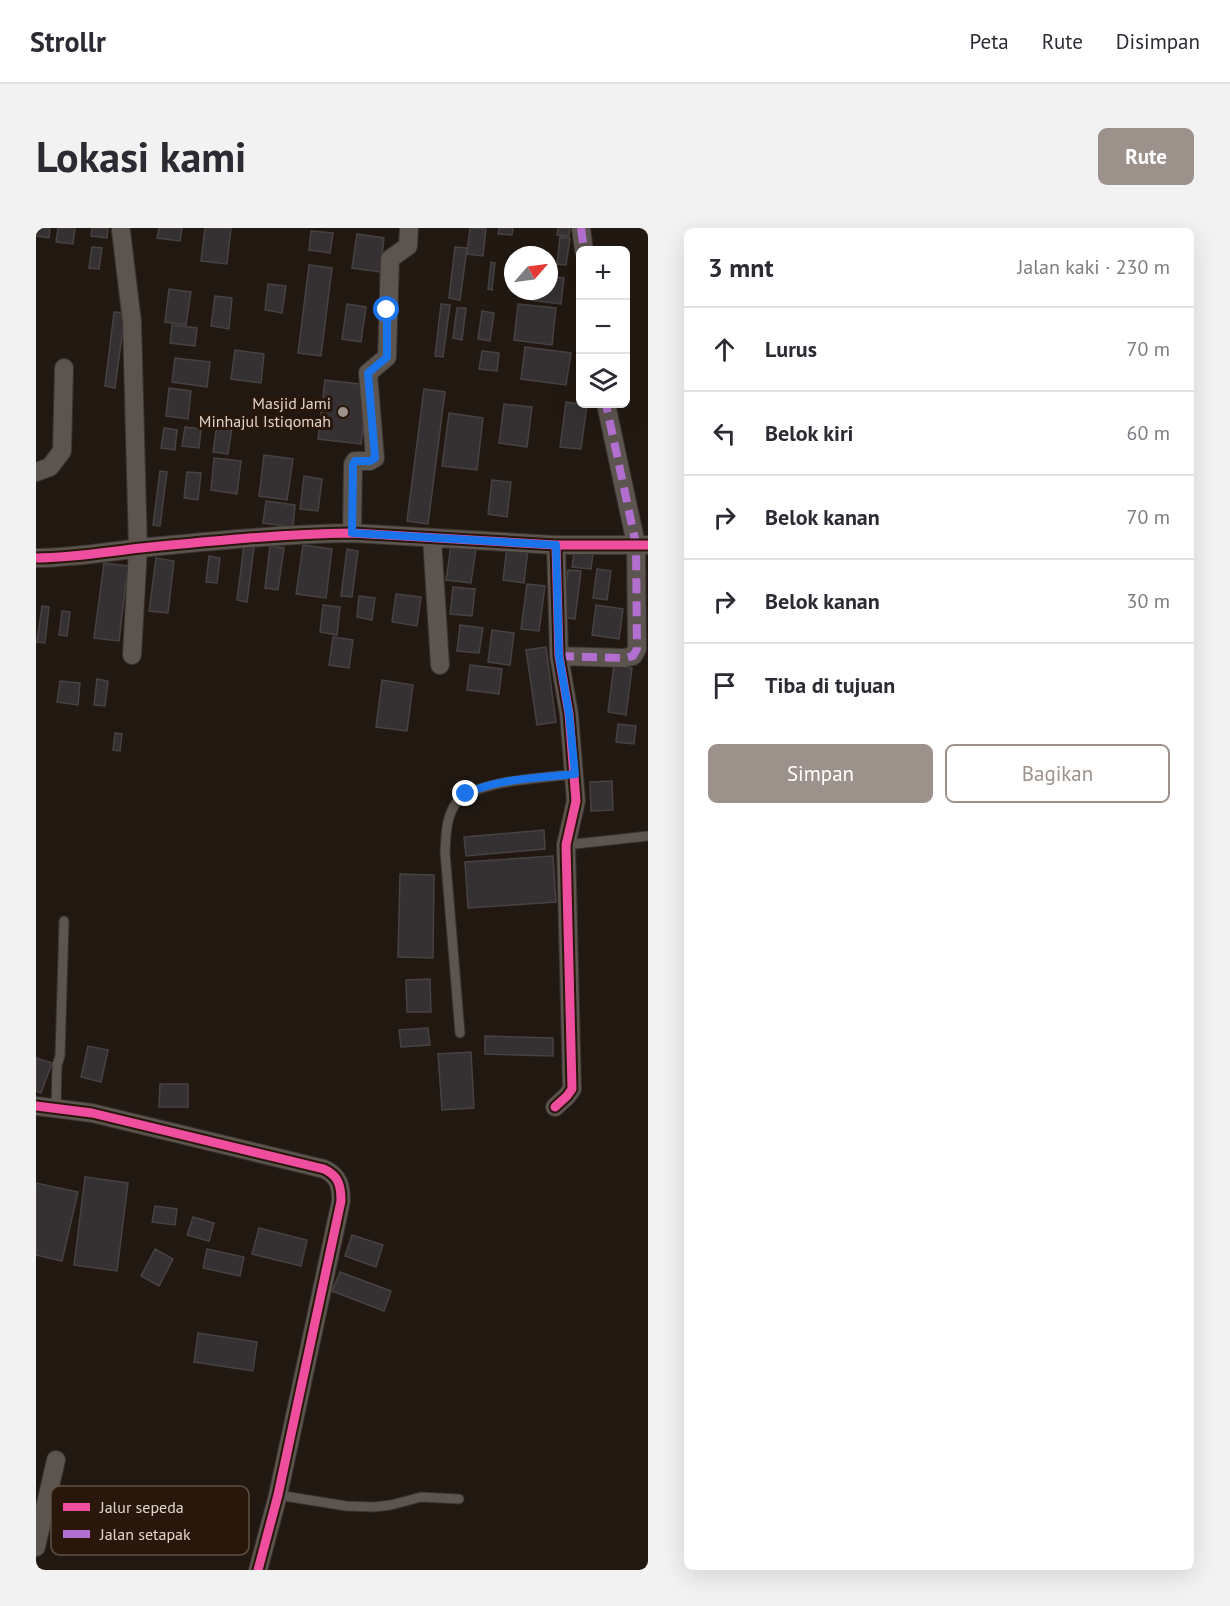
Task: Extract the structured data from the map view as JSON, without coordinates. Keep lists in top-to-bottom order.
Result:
{
  "places": ["Masjid Jami Minhajul Istiqomah"],
  "legend": ["Jalur sepeda", "Jalan setapak"],
  "north": "top right",
  "page": {
    "header": "Strollr",
    "nav": ["Peta", "Rute", "Disimpan"],
    "buttons": [
      "Rute",
      ["Simpan", "Bagikan"]
    ],
    "title": "Lokasi kami",
    "heading": ["3 mnt", "Jalan kaki · 230 m"],
    "map_buttons": ["+", "−"],
    "list": [
      ["Lurus", "70 m"],
      ["Belok kiri", "60 m"],
      ["Belok kanan", "70 m"],
      ["Belok kanan", "30 m"],
      "Tiba di tujuan"
    ]
  }
}
